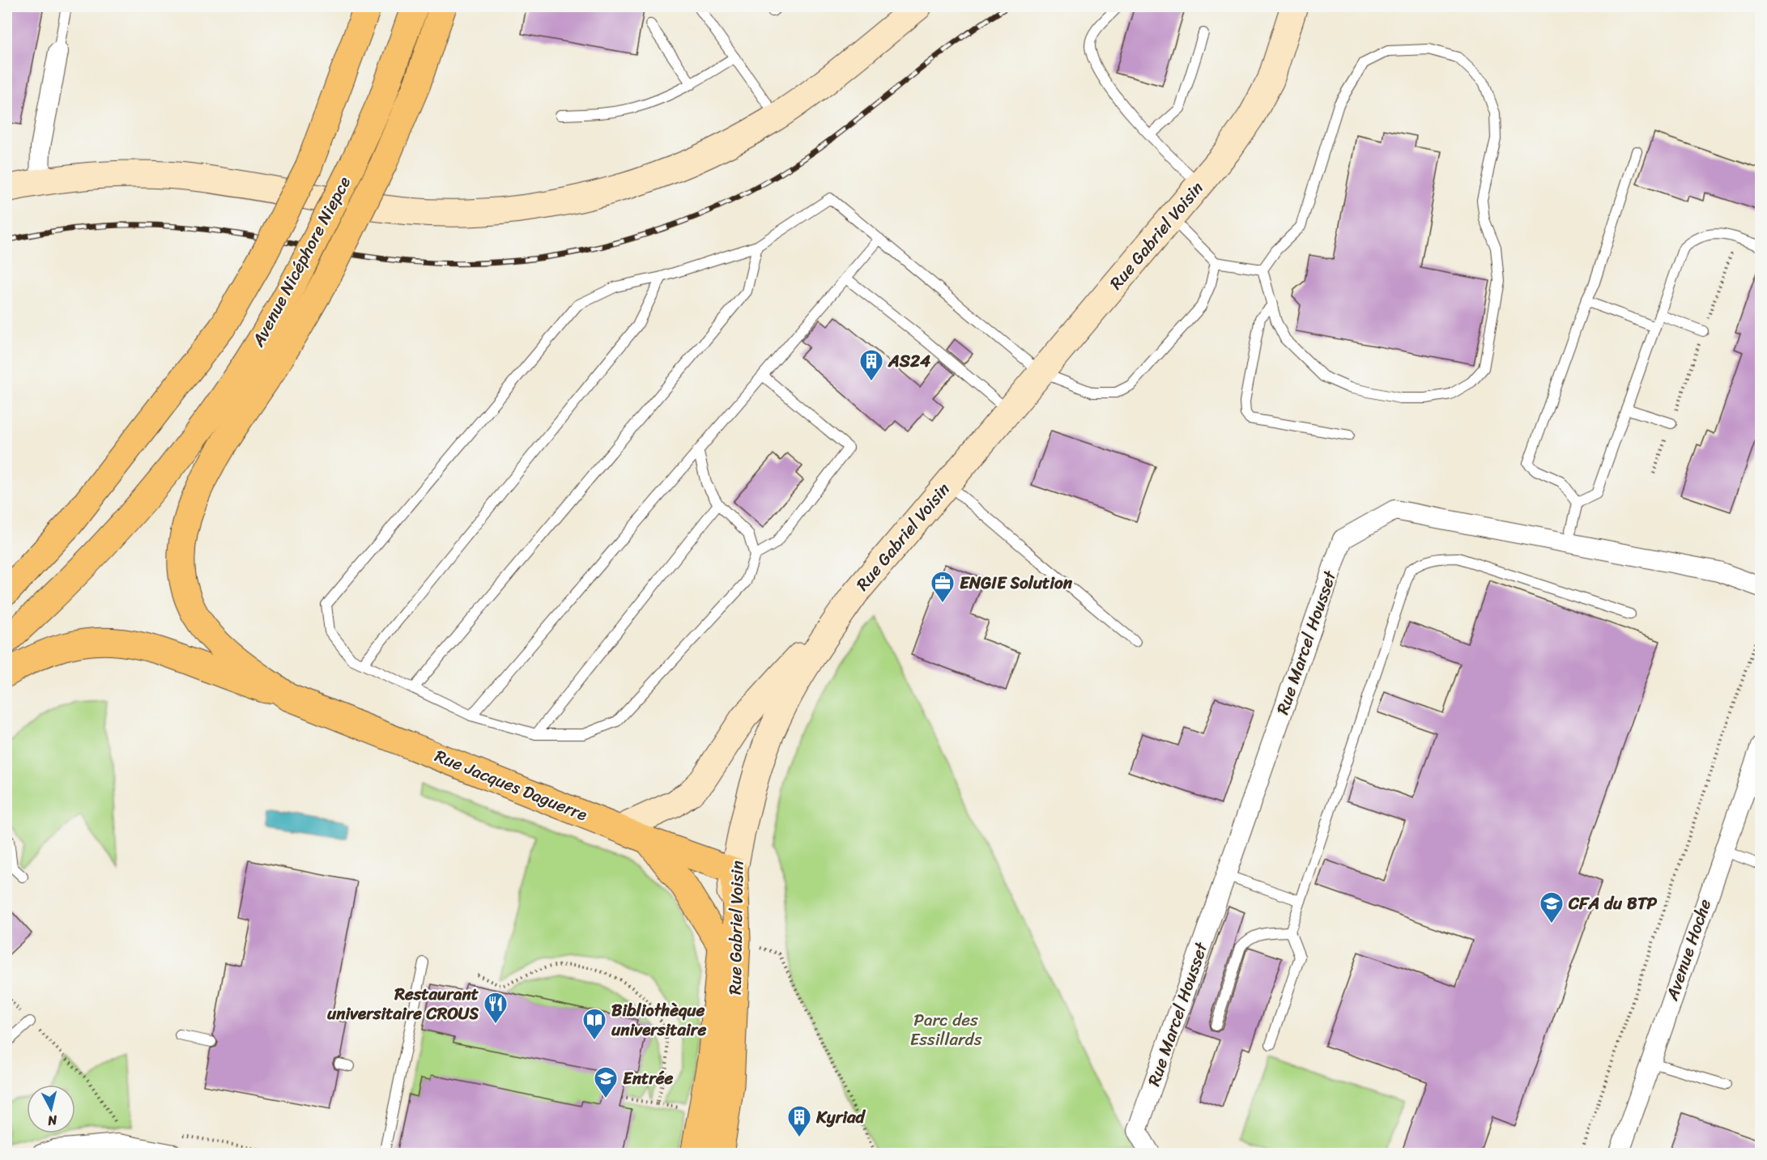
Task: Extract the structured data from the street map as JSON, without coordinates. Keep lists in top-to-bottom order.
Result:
{
  "streets": {
    "main road": ["Rue Gabriel Voisin", "Avenue Nicéphore Niepce", "Rue Jacques Daguerre"],
    "street": ["Rue Marcel Housset", "Avenue Hoche"]
  },
  "crossings": [
    ["Rue Gabriel Voisin", "Rue Jacques Daguerre"]
  ],
  "parks": ["Parc des Essillards"],
  "places": {
    "building": ["AS24", "Kyriad"],
    "office": ["ENGIE Solution"],
    "school or university": ["CFA du BTP", "Entrée"],
    "restaurant": ["Restaurant universitaire CROUS"],
    "library": ["Bibliothèque universitaire"]
  },
  "north": "bottom"
}
